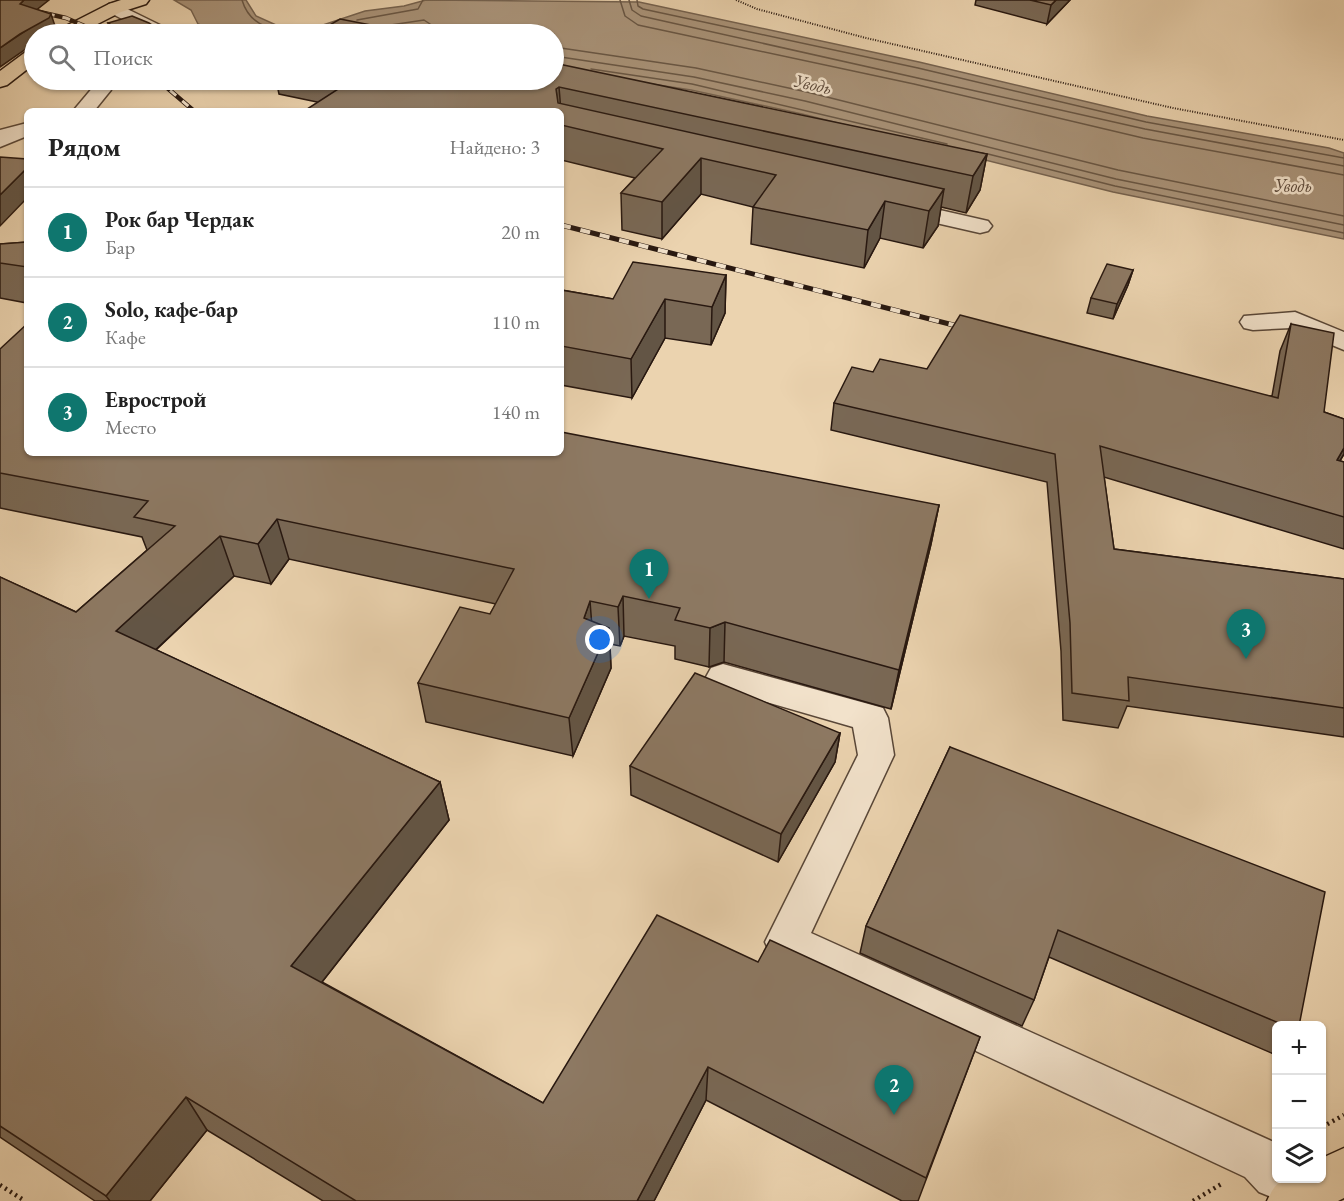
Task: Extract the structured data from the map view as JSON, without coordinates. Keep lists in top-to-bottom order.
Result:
{
  "water": ["Уводь"],
  "page": {
    "search": "Поиск",
    "heading": ["Рядом", "Найдено: 3"],
    "list": [
      {
        "mark": "1",
        "name": "Рок бар Чердак",
        "note": "Бар",
        "value": "20 m"
      },
      {
        "mark": "2",
        "name": "Solo, кафе-бар",
        "note": "Кафе",
        "value": "110 m"
      },
      {
        "mark": "3",
        "name": "Еврострой",
        "note": "Место",
        "value": "140 m"
      }
    ],
    "pins": ["1", "3", "2"],
    "map_buttons": ["+", "−"]
  }
}
